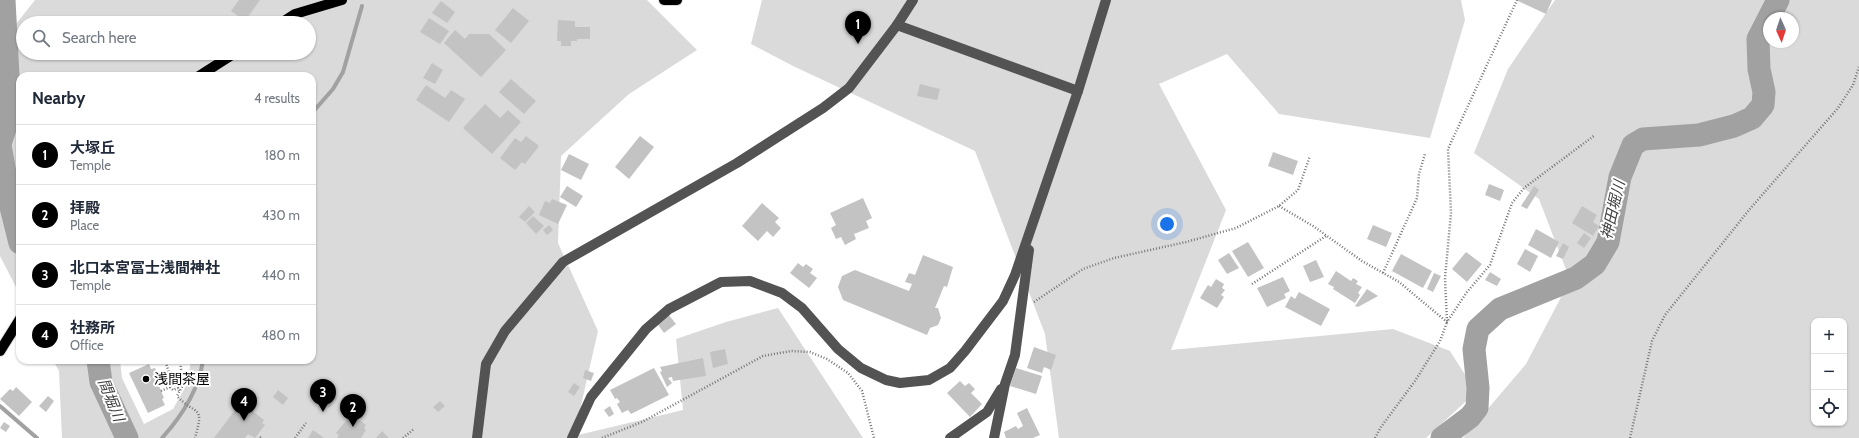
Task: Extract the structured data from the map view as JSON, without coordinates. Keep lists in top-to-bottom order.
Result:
{
  "water": ["神田堀川", "間堀川"],
  "places": ["浅間茶屋"],
  "north": "bottom",
  "page": {
    "pins": [
      "1",
      "3",
      "4",
      "2"
    ],
    "search": "Search here",
    "heading": ["Nearby", "4 results"],
    "list": [
      {
        "mark": "1",
        "name": "大塚丘",
        "note": "Temple",
        "value": "180 m"
      },
      {
        "mark": "2",
        "name": "拝殿",
        "note": "Place",
        "value": "430 m"
      },
      {
        "mark": "3",
        "name": "北口本宮冨士浅間神社",
        "note": "Temple",
        "value": "440 m"
      },
      {
        "mark": "4",
        "name": "社務所",
        "note": "Office",
        "value": "480 m"
      }
    ],
    "map_buttons": ["+", "−"]
  }
}
